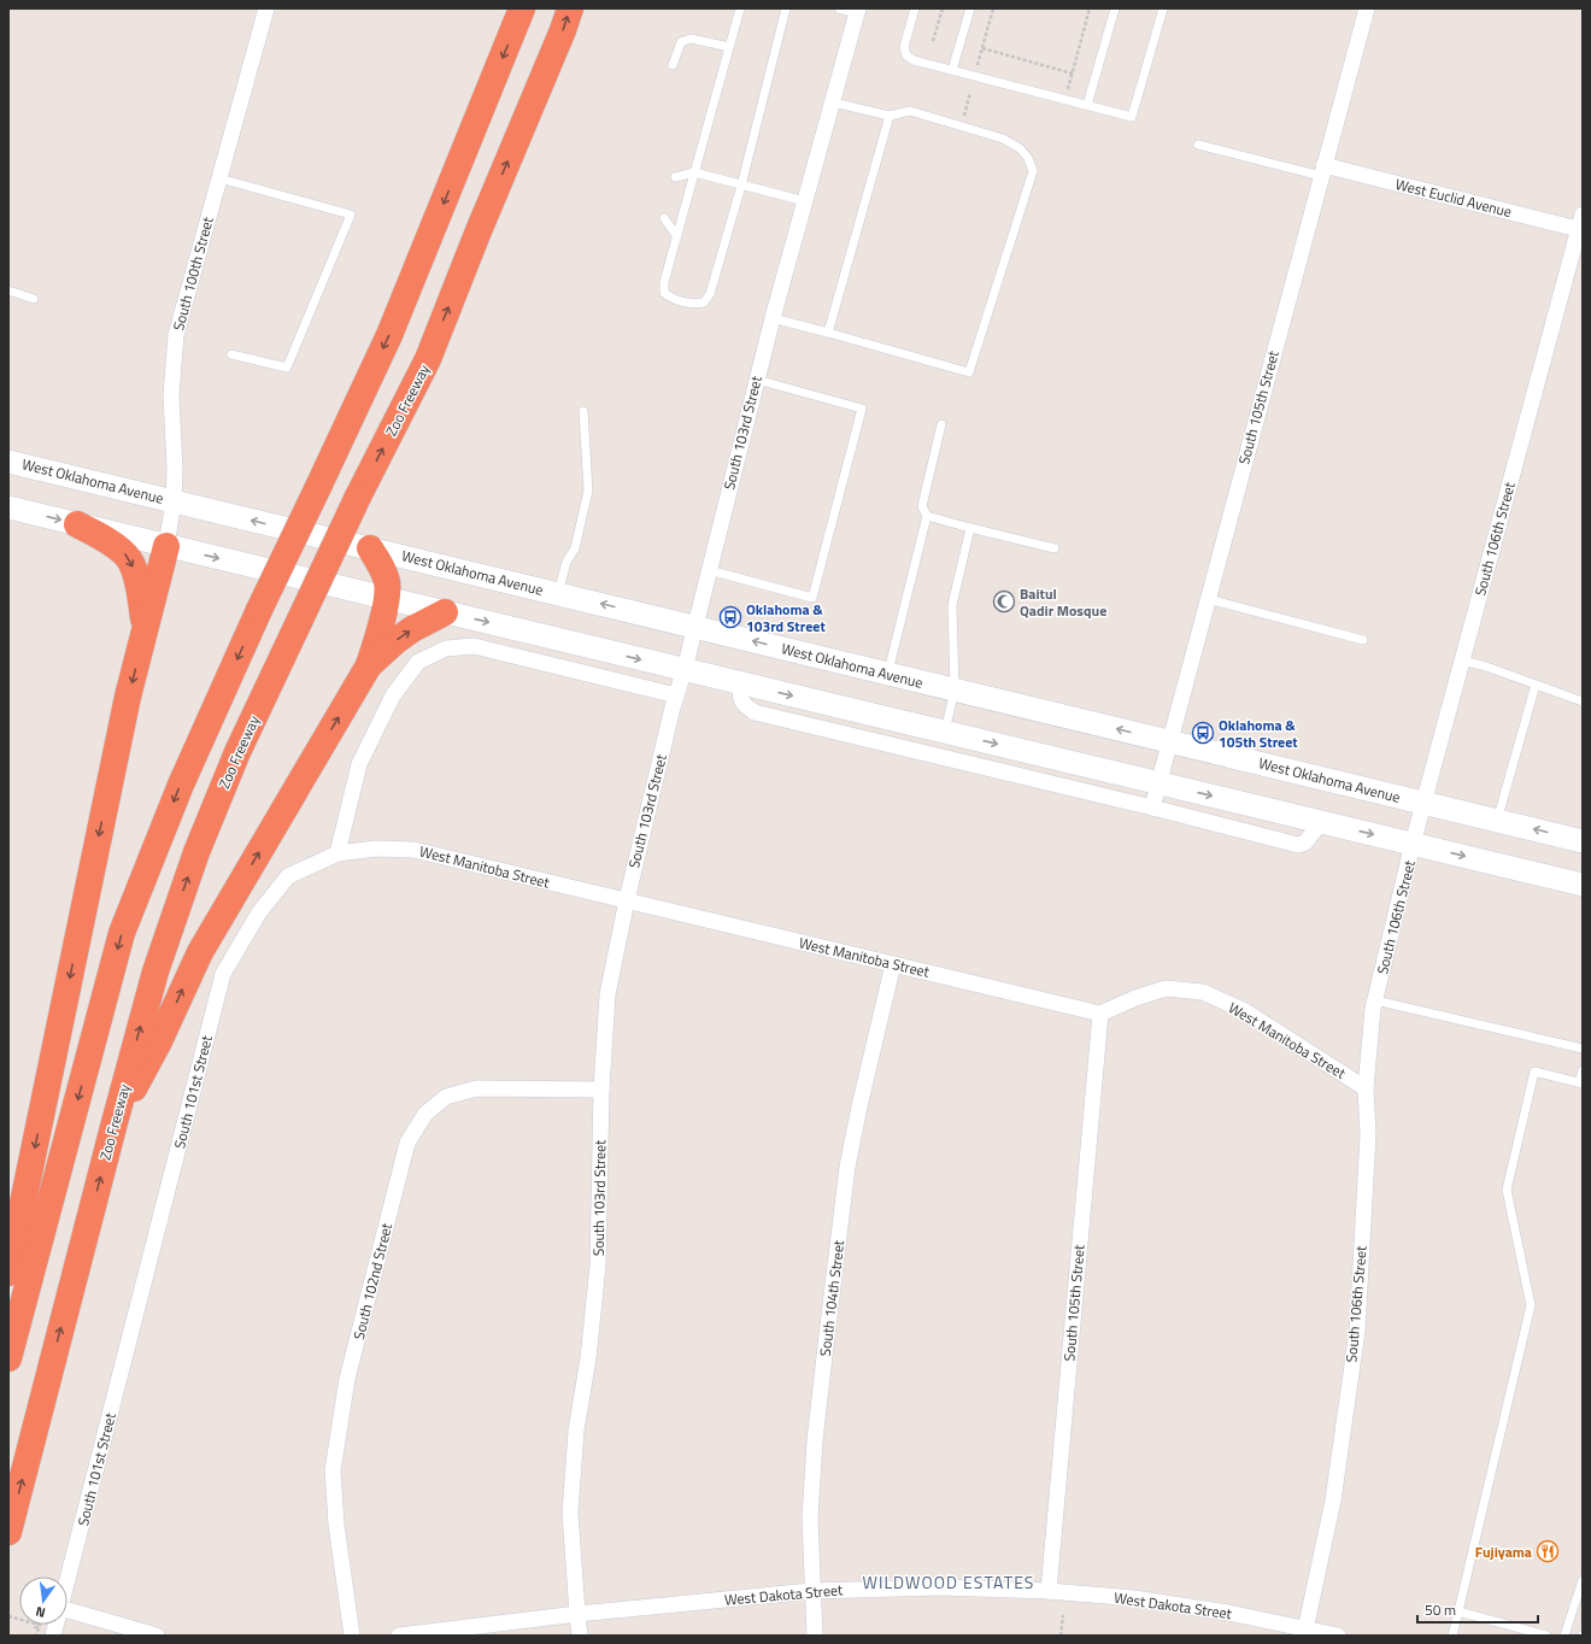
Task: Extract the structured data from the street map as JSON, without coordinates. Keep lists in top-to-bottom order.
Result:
{
  "streets": {
    "highway": ["Zoo Freeway"],
    "main road": ["West Oklahoma Avenue"],
    "street": [
      "West Euclid Avenue",
      "South 100th Street",
      "South 105th Street",
      "South 103rd Street",
      "South 106th Street",
      "West Manitoba Street",
      "South 101st Street",
      "South 102nd Street",
      "South 104th Street",
      "West Dakota Street"
    ]
  },
  "crossings": [
    ["West Euclid Avenue", "South 105th Street"],
    ["West Euclid Avenue", "South 106th Street"],
    ["South 100th Street", "West Oklahoma Avenue"],
    ["South 105th Street", "West Oklahoma Avenue"],
    ["South 105th Street", "West Manitoba Street"],
    ["South 105th Street", "West Dakota Street"],
    ["South 103rd Street", "West Oklahoma Avenue"],
    ["South 103rd Street", "West Manitoba Street"],
    ["South 103rd Street", "South 102nd Street"],
    ["South 103rd Street", "West Dakota Street"],
    ["West Oklahoma Avenue", "South 106th Street"],
    ["South 106th Street", "West Manitoba Street"],
    ["South 106th Street", "West Dakota Street"],
    ["West Manitoba Street", "South 101st Street"],
    ["West Manitoba Street", "South 104th Street"],
    ["South 104th Street", "West Dakota Street"]
  ],
  "districts": ["WILDWOOD ESTATES"],
  "places": {
    "mosque": ["Baitul Qadir Mosque"],
    "bus stop": ["Oklahoma & 103rd Street", "Oklahoma & 105th Street"],
    "restaurant": ["Fujiyama"]
  },
  "scale_bar": "50 m",
  "north": "bottom"
}
